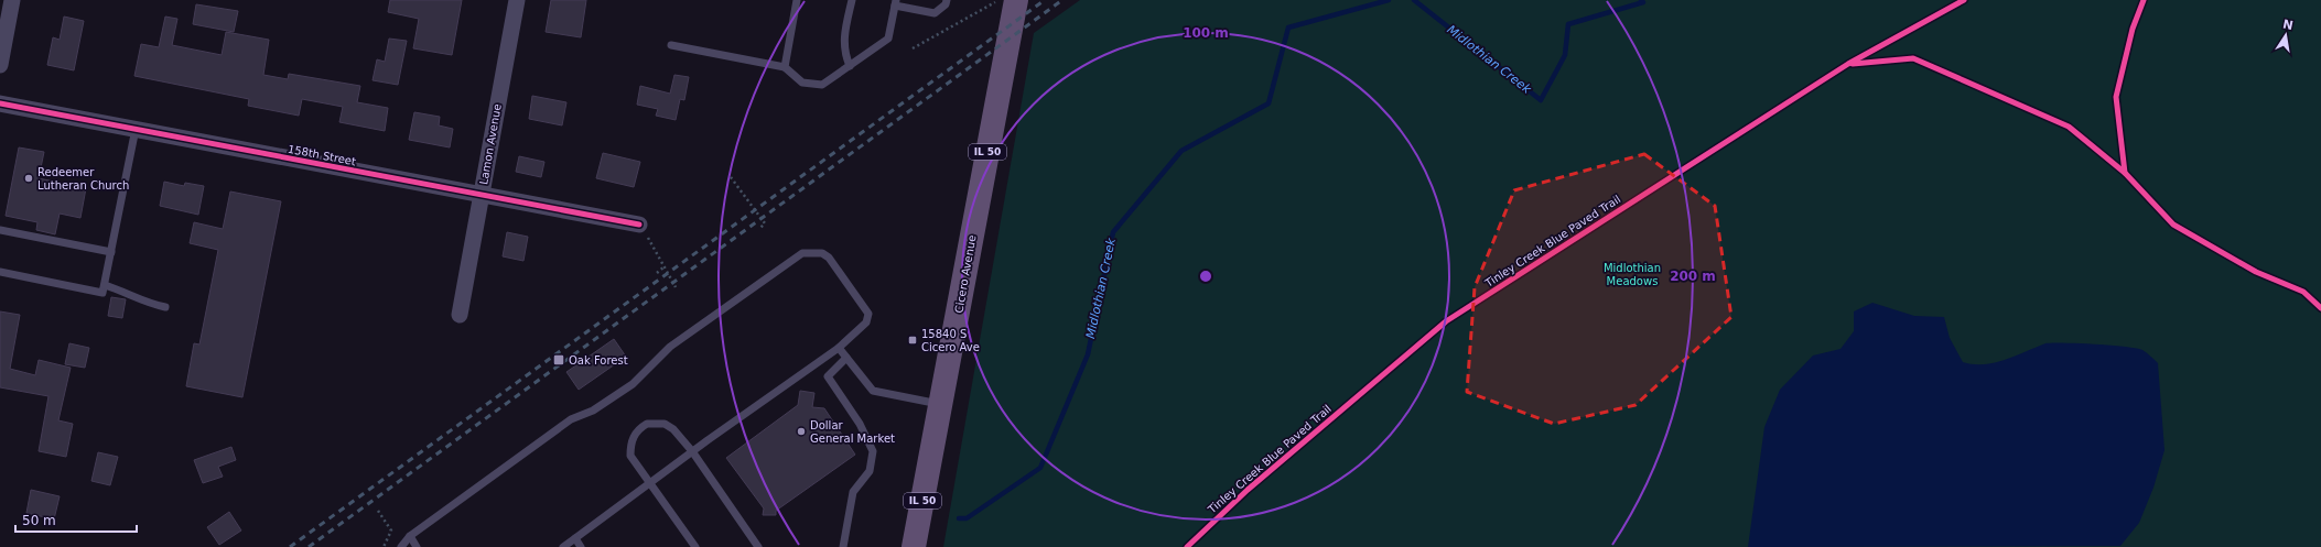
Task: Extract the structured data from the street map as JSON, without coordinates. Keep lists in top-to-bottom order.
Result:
{
  "streets": {
    "main road": ["IL 50", "Cicero Avenue"],
    "street": ["Lamon Avenue", "158th Street"],
    "cycle path": ["Tinley Creek Blue Paved Trail"]
  },
  "crossings": [
    ["Lamon Avenue", "158th Street"]
  ],
  "water": ["Midlothian Creek"],
  "parks": ["Midlothian Meadows"],
  "places": {
    "other": ["Redeemer Lutheran Church", "Dollar General Market"],
    "transit": ["15840 S Cicero Ave", "Oak Forest"]
  },
  "scale_bar": "50 m",
  "north": "top",
  "rings": ["100 m", "200 m"]
}
